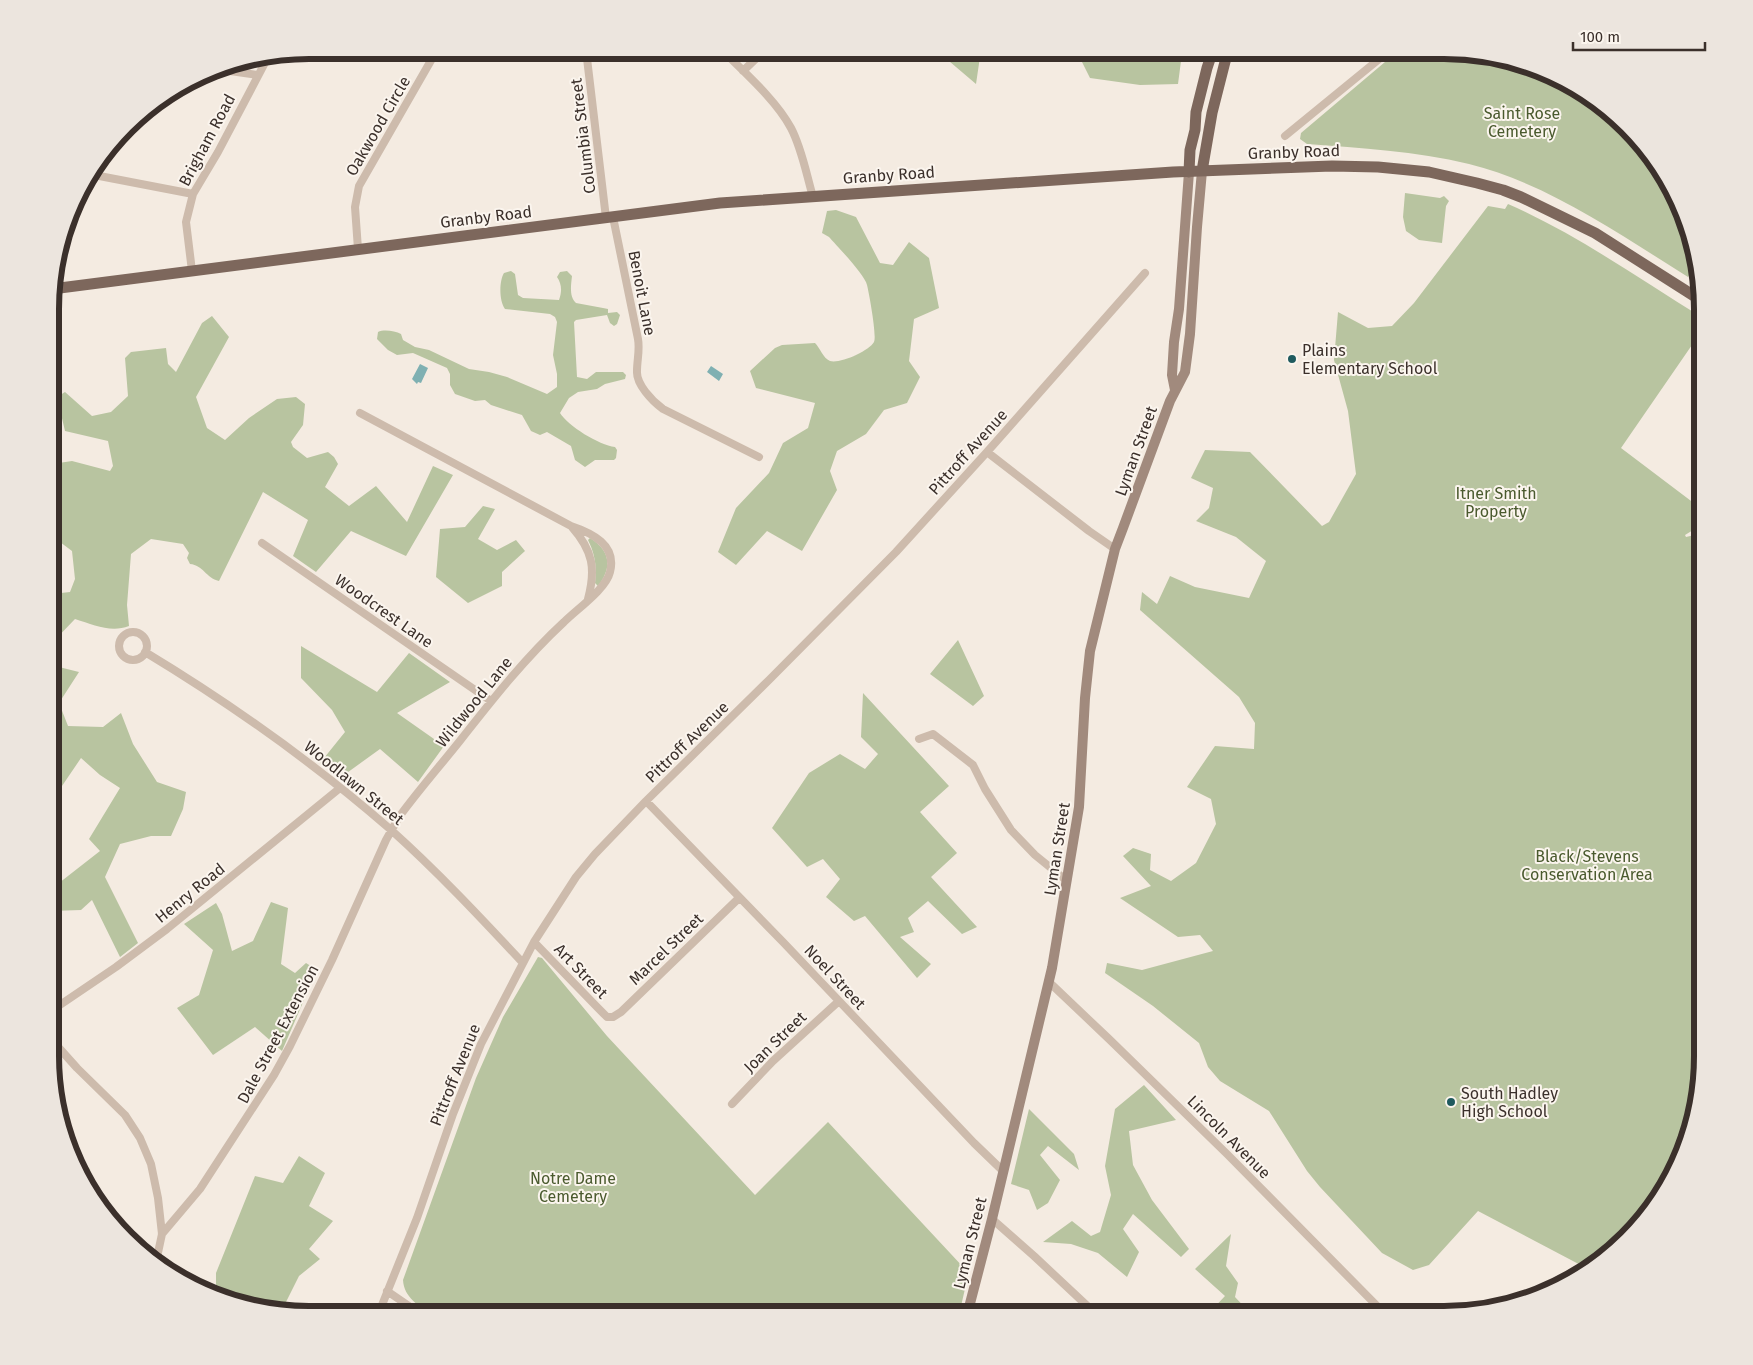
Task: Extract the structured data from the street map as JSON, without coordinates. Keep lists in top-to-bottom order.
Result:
{
  "streets": {
    "main road": ["Granby Road", "Lyman Street"],
    "street": [
      "Oakwood Circle",
      "Columbia Street",
      "Brigham Road",
      "Benoit Lane",
      "Pittroff Avenue",
      "Woodcrest Lane",
      "Wildwood Lane",
      "Woodlawn Street",
      "Henry Road",
      "Marcel Street",
      "Art Street",
      "Noel Street",
      "Dale Street Extension",
      "Joan Street",
      "Lincoln Avenue"
    ]
  },
  "crossings": [
    ["Oakwood Circle", "Granby Road"],
    ["Columbia Street", "Granby Road"],
    ["Columbia Street", "Benoit Lane"],
    ["Brigham Road", "Granby Road"],
    ["Granby Road", "Benoit Lane"],
    ["Granby Road", "Lyman Street"],
    ["Lyman Street", "Noel Street"],
    ["Lyman Street", "Lincoln Avenue"],
    ["Pittroff Avenue", "Woodlawn Street"],
    ["Pittroff Avenue", "Art Street"],
    ["Pittroff Avenue", "Noel Street"],
    ["Woodcrest Lane", "Wildwood Lane"],
    ["Wildwood Lane", "Woodlawn Street"],
    ["Wildwood Lane", "Dale Street Extension"],
    ["Woodlawn Street", "Henry Road"],
    ["Woodlawn Street", "Dale Street Extension"],
    ["Marcel Street", "Art Street"],
    ["Marcel Street", "Noel Street"],
    ["Noel Street", "Joan Street"]
  ],
  "parks": [
    "Saint Rose Cemetery",
    "Itner Smith Property",
    "Black/Stevens Conservation Area",
    "Notre Dame Cemetery"
  ],
  "places": ["Plains Elementary School", "South Hadley High School"],
  "scale_bar": "100 m"
}
